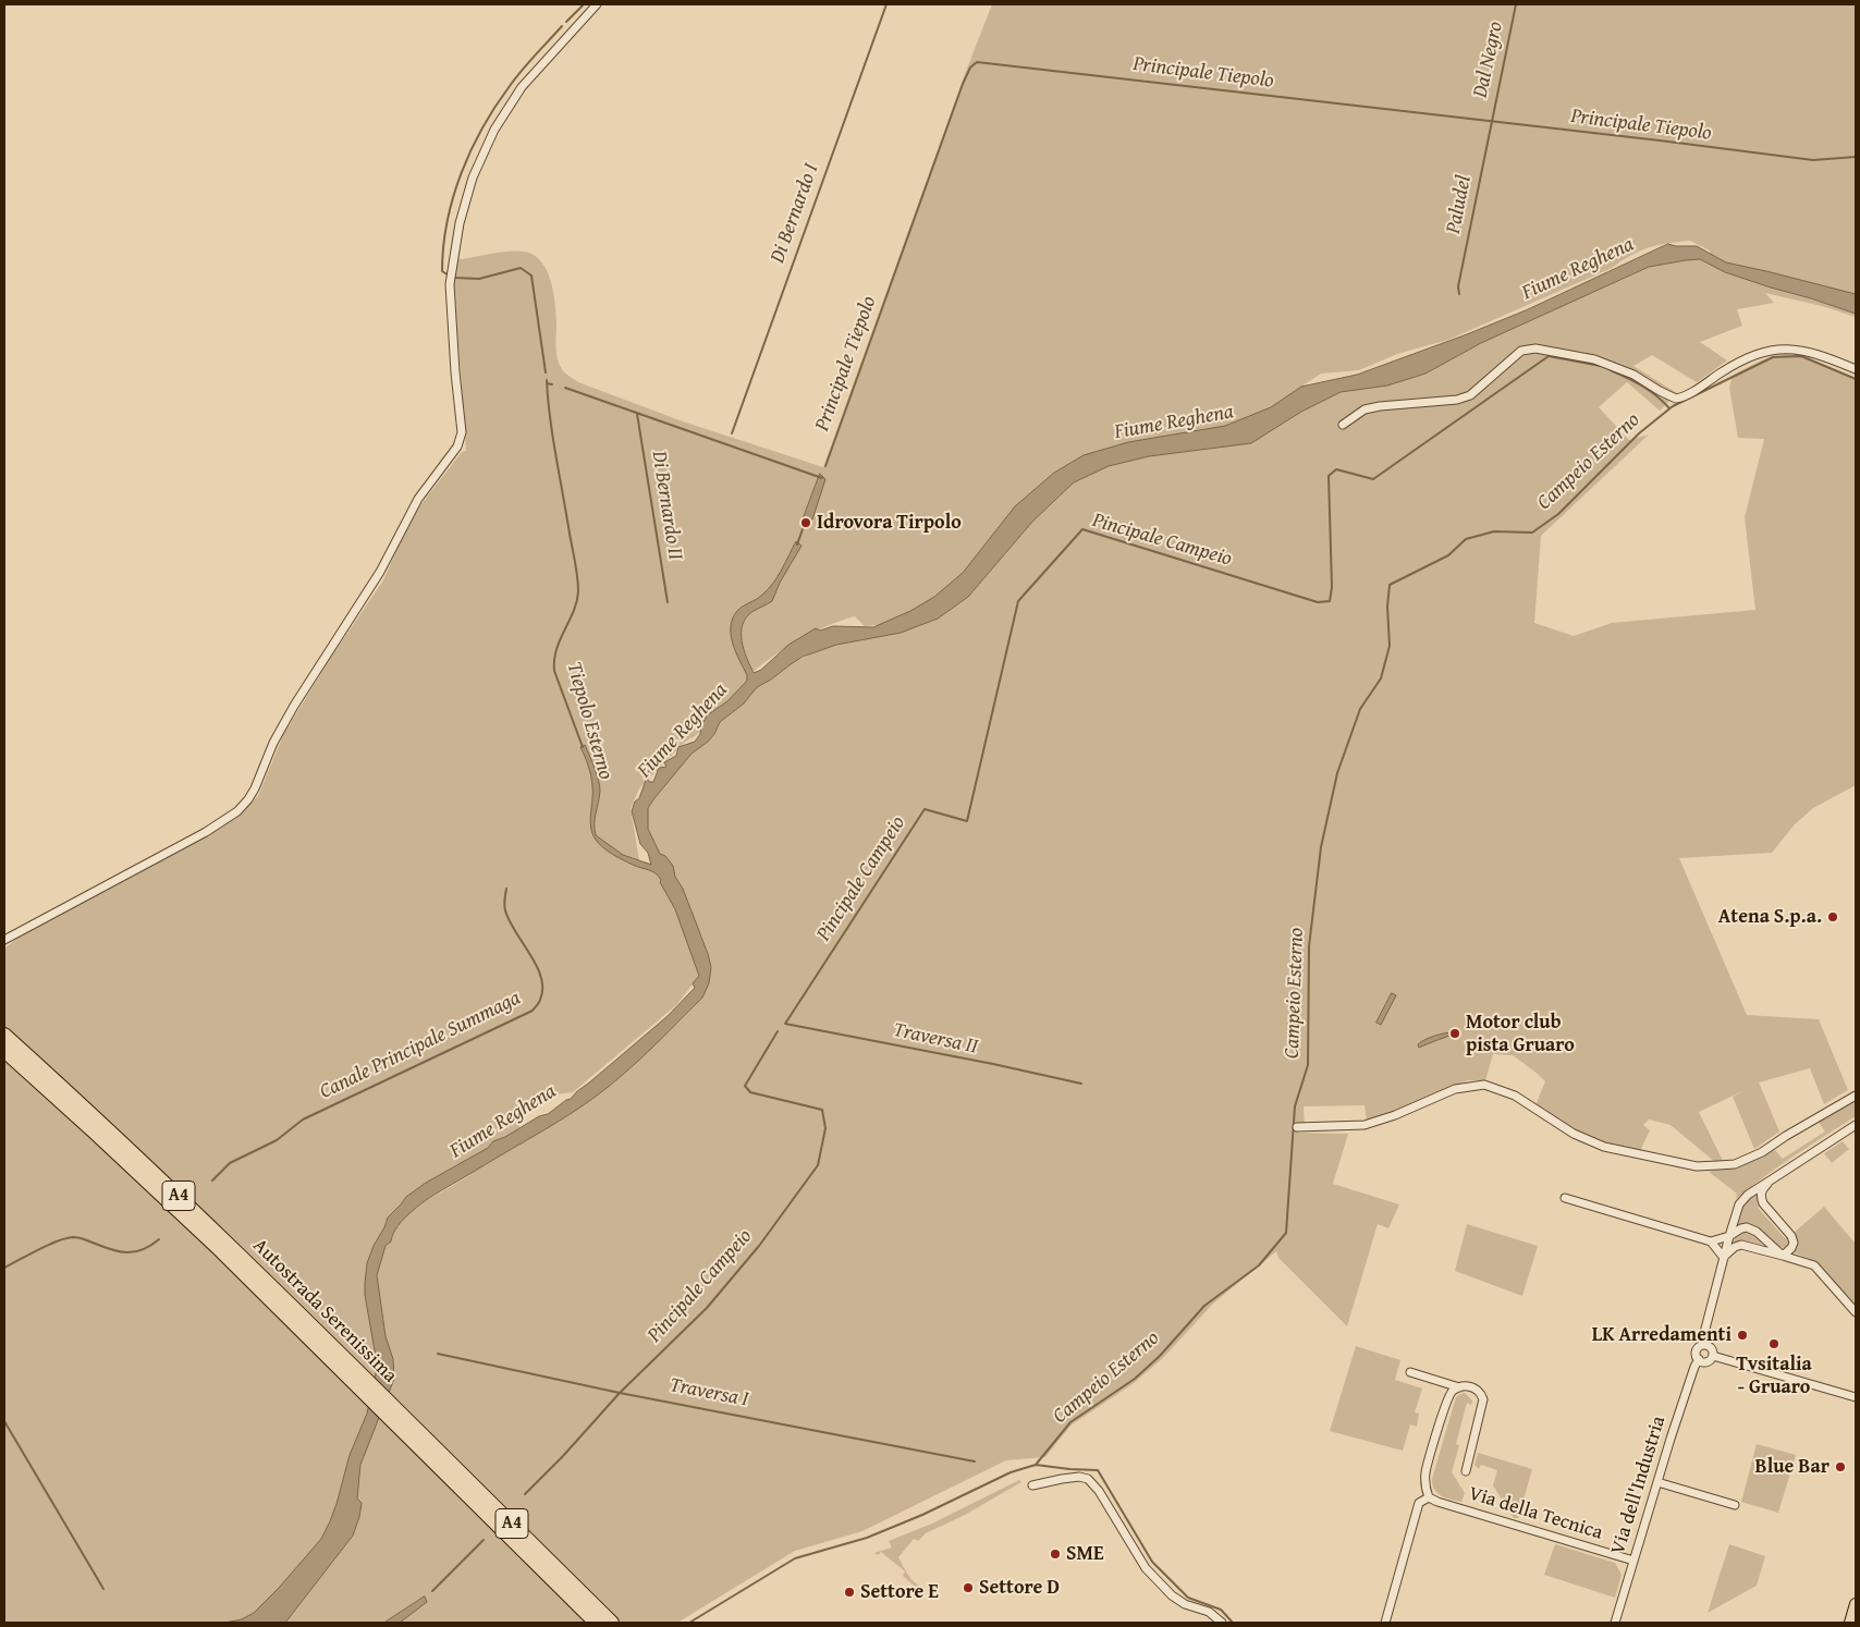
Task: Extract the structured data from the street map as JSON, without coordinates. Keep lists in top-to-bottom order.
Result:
{
  "streets": {
    "highway": ["A4", "Autostrada Serenissima"],
    "street": ["Via dell'Industria", "Via della Tecnica"]
  },
  "crossings": [
    ["Via dell'Industria", "Via della Tecnica"]
  ],
  "water": [
    "Dal Negro",
    "Principale Tiepolo",
    "Paludel",
    "Di Bernardo I",
    "Fiume Reghena",
    "Campeio Esterno",
    "Di Bernardo II",
    "Pincipale Campeio",
    "Tiepolo Esterno",
    "Traversa II",
    "Canale Principale Summaga",
    "Traversa I"
  ],
  "places": [
    "Idrovora Tirpolo",
    "Atena S.p.a.",
    "Motor club pista Gruaro",
    "LK Arredamenti",
    "Tvsitalia - Gruaro",
    "Blue Bar",
    "SME",
    "Settore D",
    "Settore E"
  ]
}
